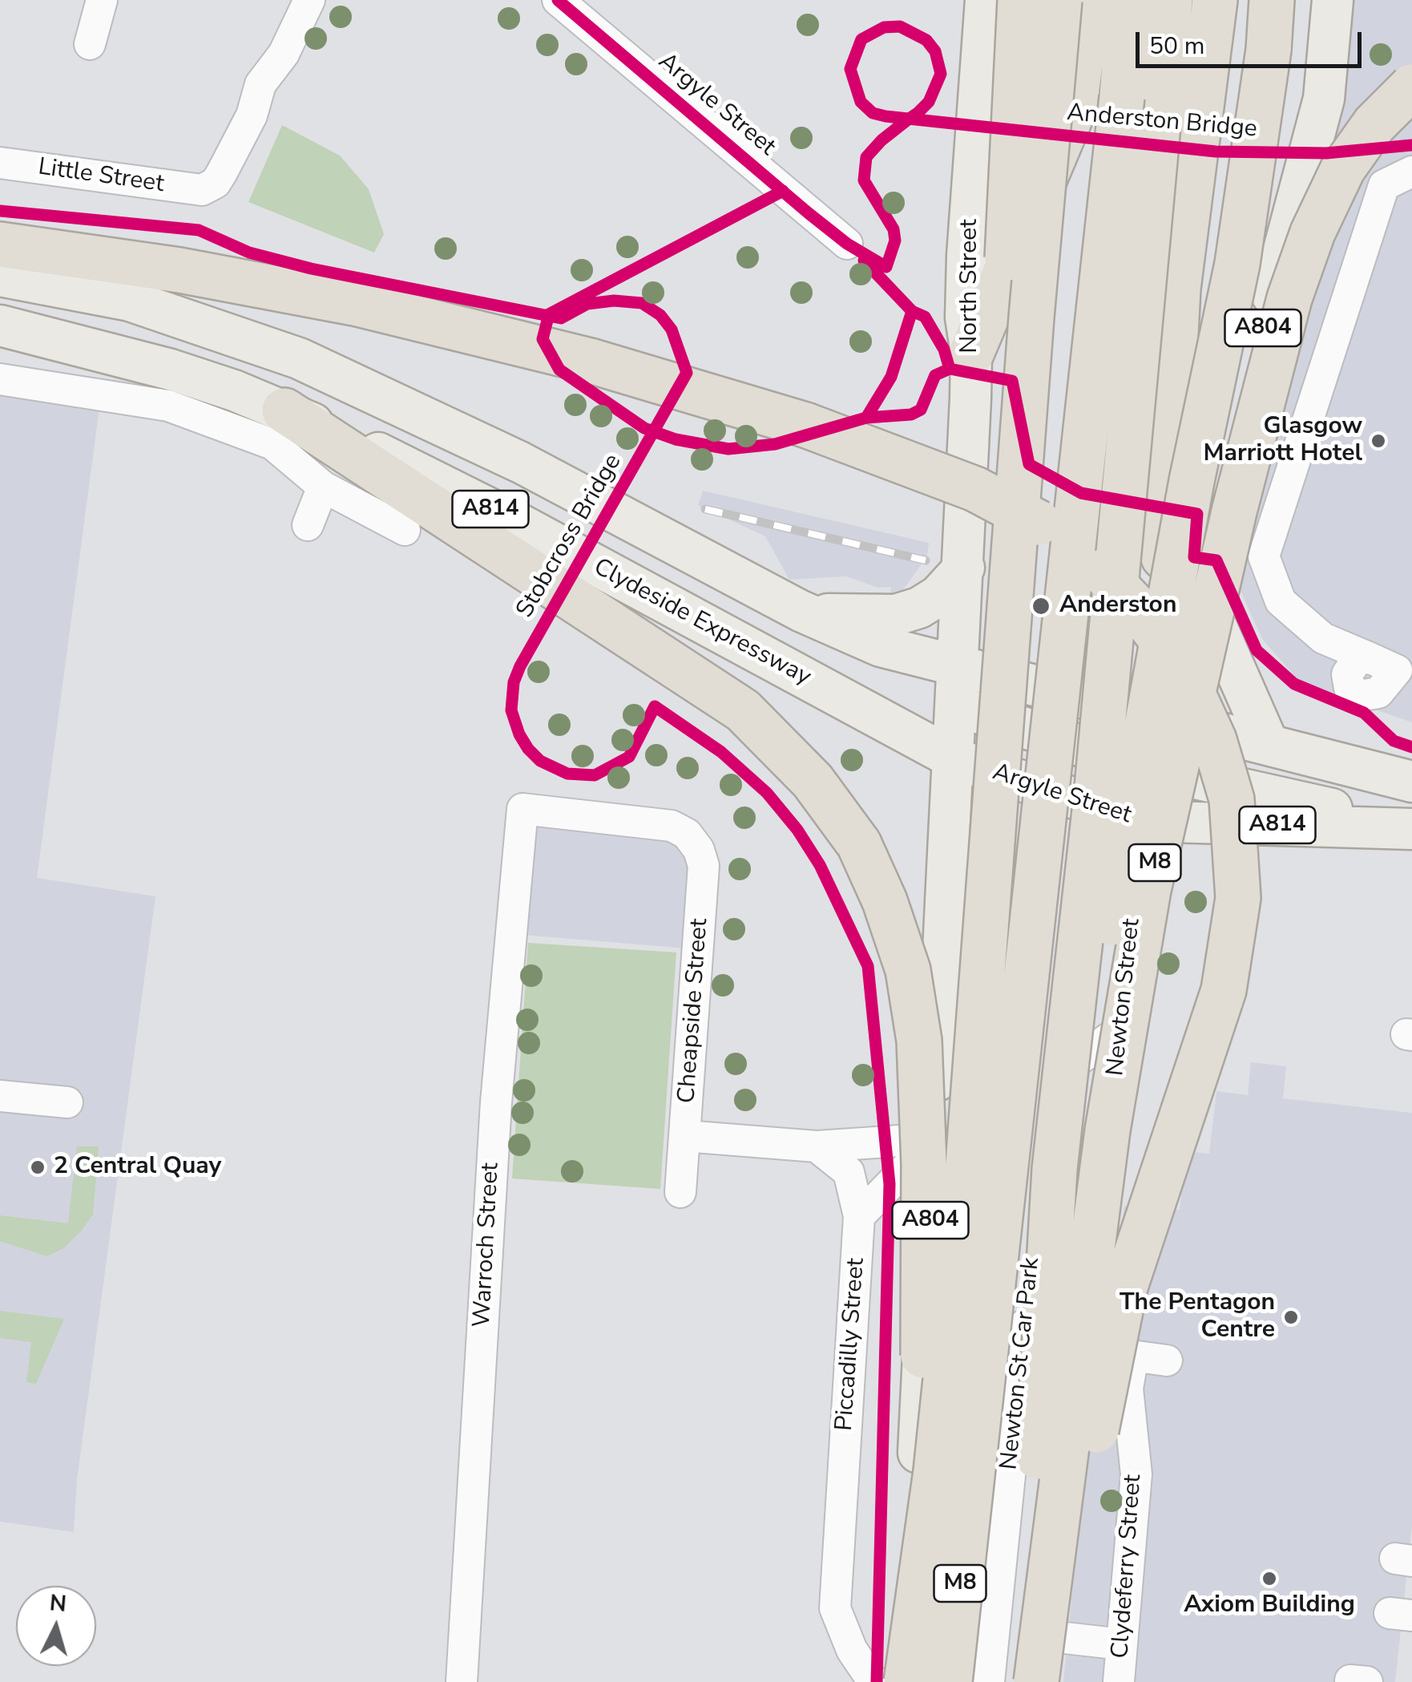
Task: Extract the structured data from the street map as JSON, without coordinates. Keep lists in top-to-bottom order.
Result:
{
  "streets": {
    "highway": ["M8"],
    "main road": [
      "Argyle Street",
      "North Street",
      "A804",
      "A814",
      "Clydeside Expressway",
      "Newton Street"
    ],
    "street": [
      "Little Street",
      "Cheapside Street",
      "Warroch Street",
      "Piccadilly Street",
      "Newton St Car Park",
      "Clydeferry Street"
    ],
    "cycle path": ["Anderston Bridge", "Stobcross Bridge"]
  },
  "crossings": [
    ["Argyle Street", "A804"],
    ["Argyle Street", "Clydeside Expressway"],
    ["Argyle Street", "Newton Street"],
    ["North Street", "A804"],
    ["North Street", "A814"],
    ["A804", "A814"],
    ["A804", "Clydeside Expressway"],
    ["A804", "Piccadilly Street"],
    ["A804", "Newton St Car Park"],
    ["A814", "Newton Street"],
    ["Cheapside Street", "Warroch Street"]
  ],
  "places": [
    "Glasgow Marriott Hotel",
    "Anderston",
    "2 Central Quay",
    "The Pentagon Centre",
    "Axiom Building"
  ],
  "scale_bar": "50 m",
  "north": "top"
}
